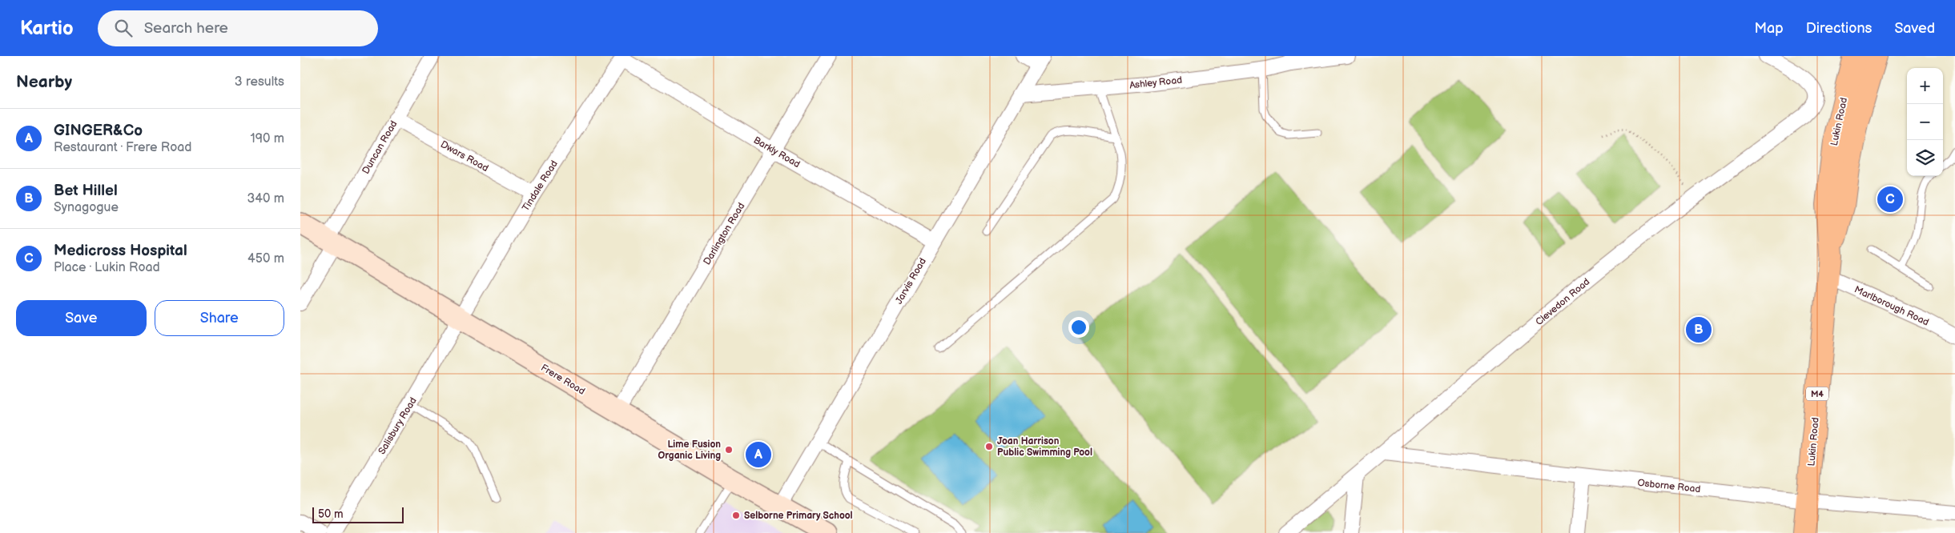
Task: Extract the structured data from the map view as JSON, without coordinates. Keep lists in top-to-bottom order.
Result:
{
  "streets": {
    "main road": ["Lukin Road", "M4"],
    "street": [
      "Ashley Road",
      "Duncan Road",
      "Barkly Road",
      "Dwars Road",
      "Tindale Road",
      "Darlington Road",
      "Jarvis Road",
      "Clevedon Road",
      "Marlborough Road",
      "Frere Road",
      "Salisbury Road",
      "Osborne Road"
    ]
  },
  "crossings": [
    ["Ashley Road", "Jarvis Road"],
    ["Lukin Road", "Marlborough Road"],
    ["Lukin Road", "Osborne Road"],
    ["Duncan Road", "Dwars Road"],
    ["Duncan Road", "Frere Road"],
    ["Barkly Road", "Tindale Road"],
    ["Barkly Road", "Darlington Road"],
    ["Barkly Road", "Jarvis Road"],
    ["Dwars Road", "Tindale Road"],
    ["Tindale Road", "Frere Road"],
    ["Tindale Road", "Salisbury Road"],
    ["Darlington Road", "Frere Road"],
    ["Jarvis Road", "Frere Road"],
    ["Clevedon Road", "Osborne Road"],
    ["Frere Road", "Salisbury Road"]
  ],
  "places": ["Joan Harrison Public Swimming Pool", "Lime Fusion Organic Living", "Selborne Primary School"],
  "scale_bar": "50 m",
  "page": {
    "header": "Kartio",
    "search": "Search here",
    "nav": ["Map", "Directions", "Saved"],
    "heading": ["Nearby", "3 results"],
    "map_buttons": ["+", "−"],
    "list": [
      {
        "mark": "A",
        "name": "GINGER&Co",
        "note": "Restaurant · Frere Road",
        "value": "190 m"
      },
      {
        "mark": "B",
        "name": "Bet Hillel",
        "note": "Synagogue",
        "value": "340 m"
      },
      {
        "mark": "C",
        "name": "Medicross Hospital",
        "note": "Place · Lukin Road",
        "value": "450 m"
      }
    ],
    "pins": ["C", "B", "A"],
    "buttons": ["Save", "Share"],
    "scale": "50 m"
  }
}
